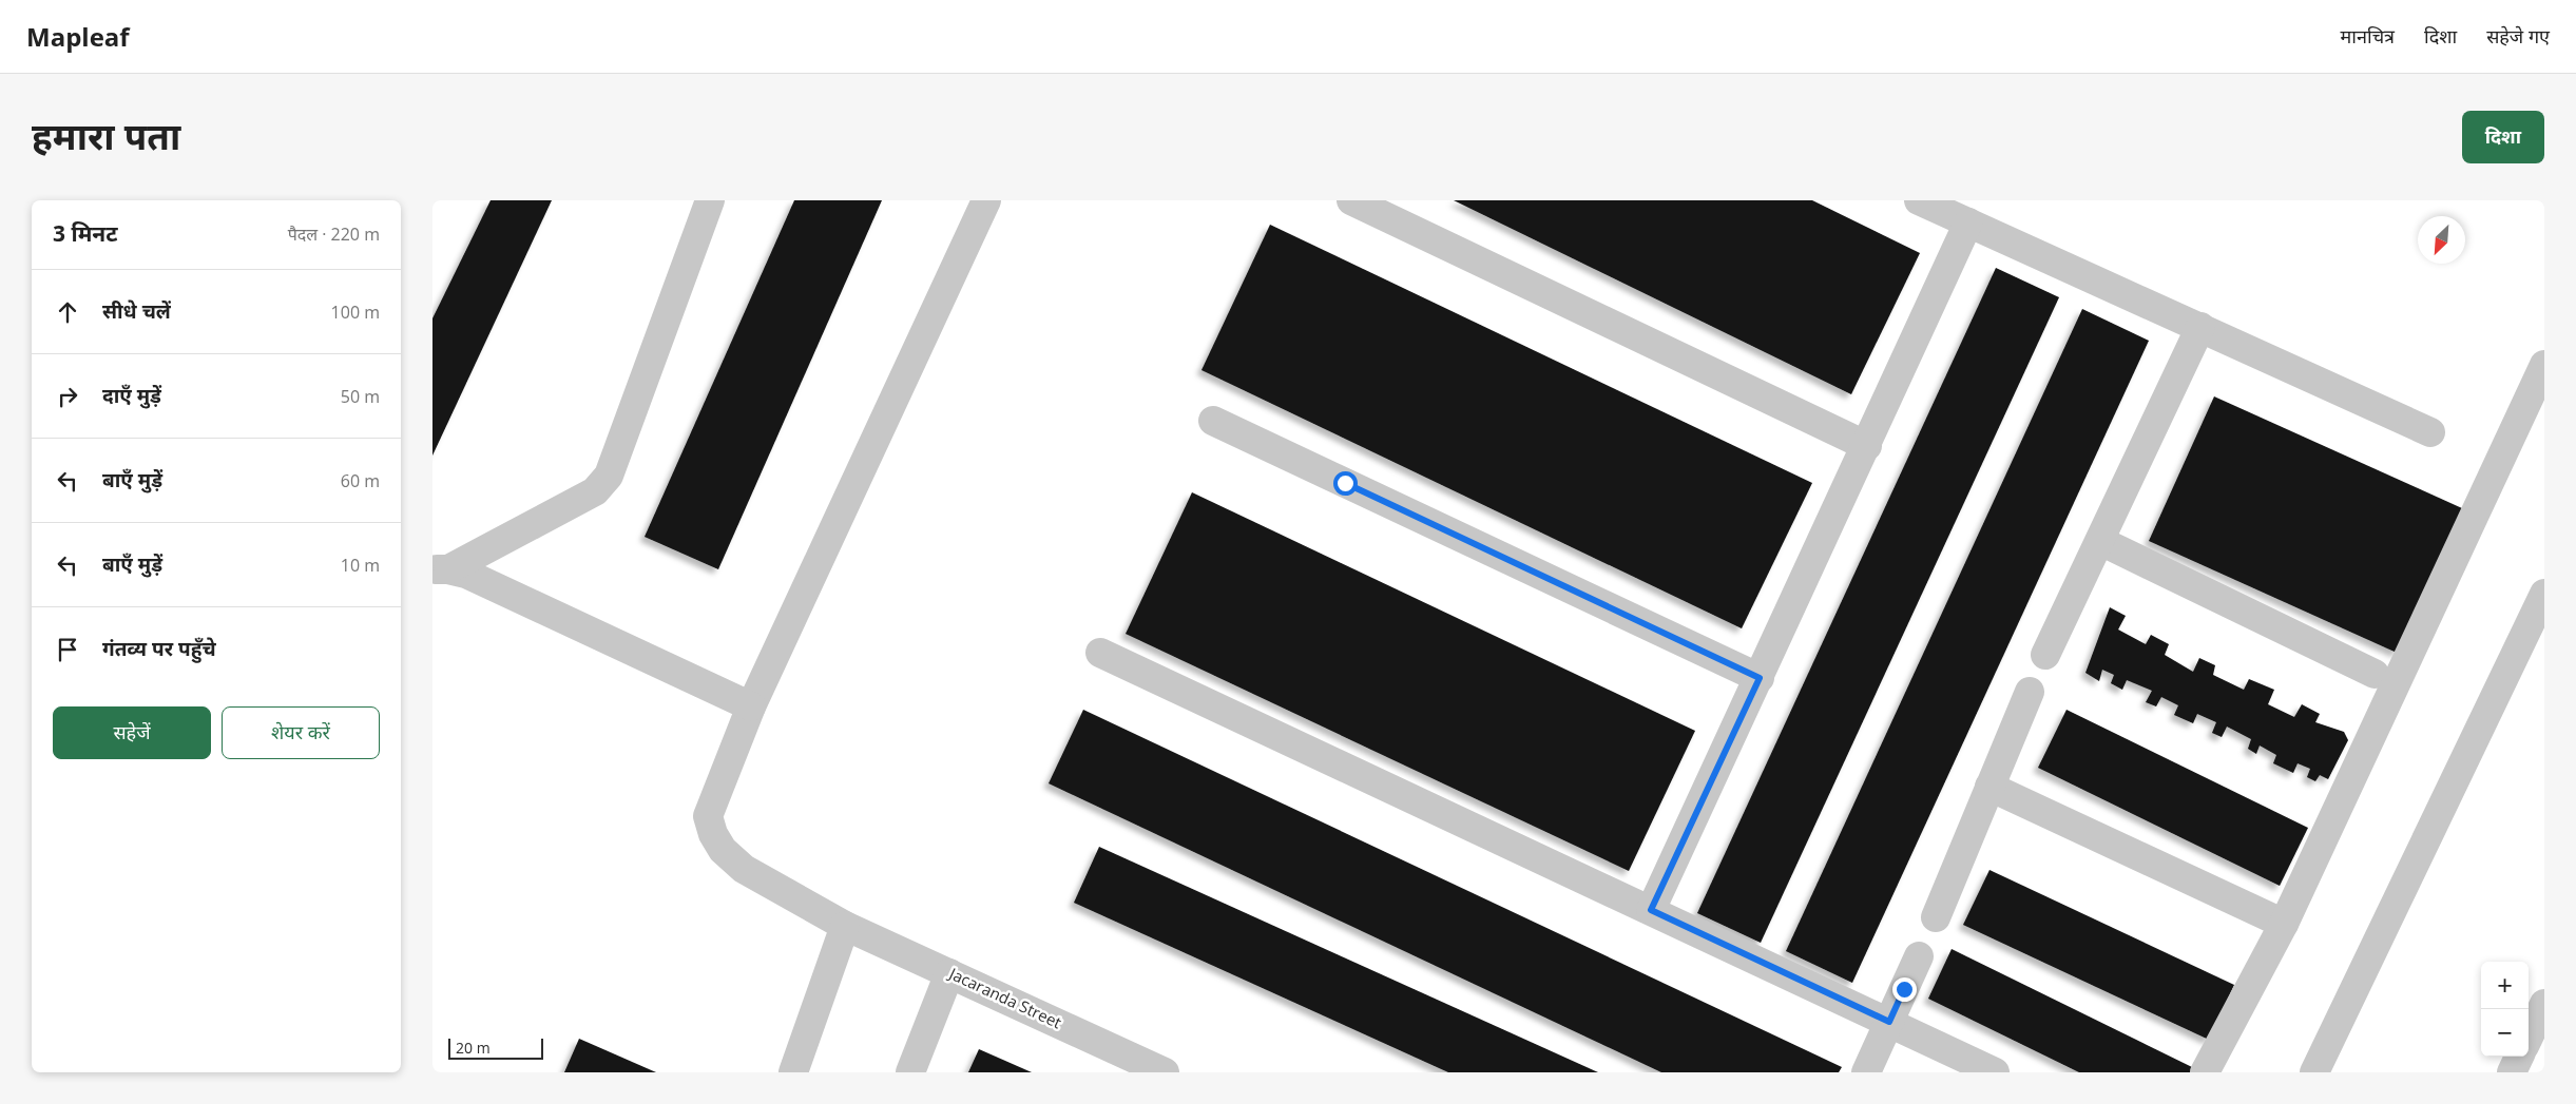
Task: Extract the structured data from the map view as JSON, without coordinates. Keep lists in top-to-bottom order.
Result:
{
  "streets": {
    "street": ["Jacaranda Street"]
  },
  "scale_bar": "20 m",
  "north": "bottom left",
  "page": {
    "header": "Mapleaf",
    "nav": ["मानचित्र", "दिशा", "सहेजे गए"],
    "title": "हमारा पता",
    "buttons": [
      "दिशा",
      ["सहेजें", "शेयर करें"]
    ],
    "heading": ["3 मिनट", "पैदल · 220 m"],
    "list": [
      ["सीधे चलें", "100 m"],
      ["दाएँ मुड़ें", "50 m"],
      ["बाएँ मुड़ें", "60 m"],
      ["बाएँ मुड़ें", "10 m"],
      "गंतव्य पर पहुँचे"
    ],
    "map_buttons": ["+", "−"],
    "scale": "20 m"
  }
}
